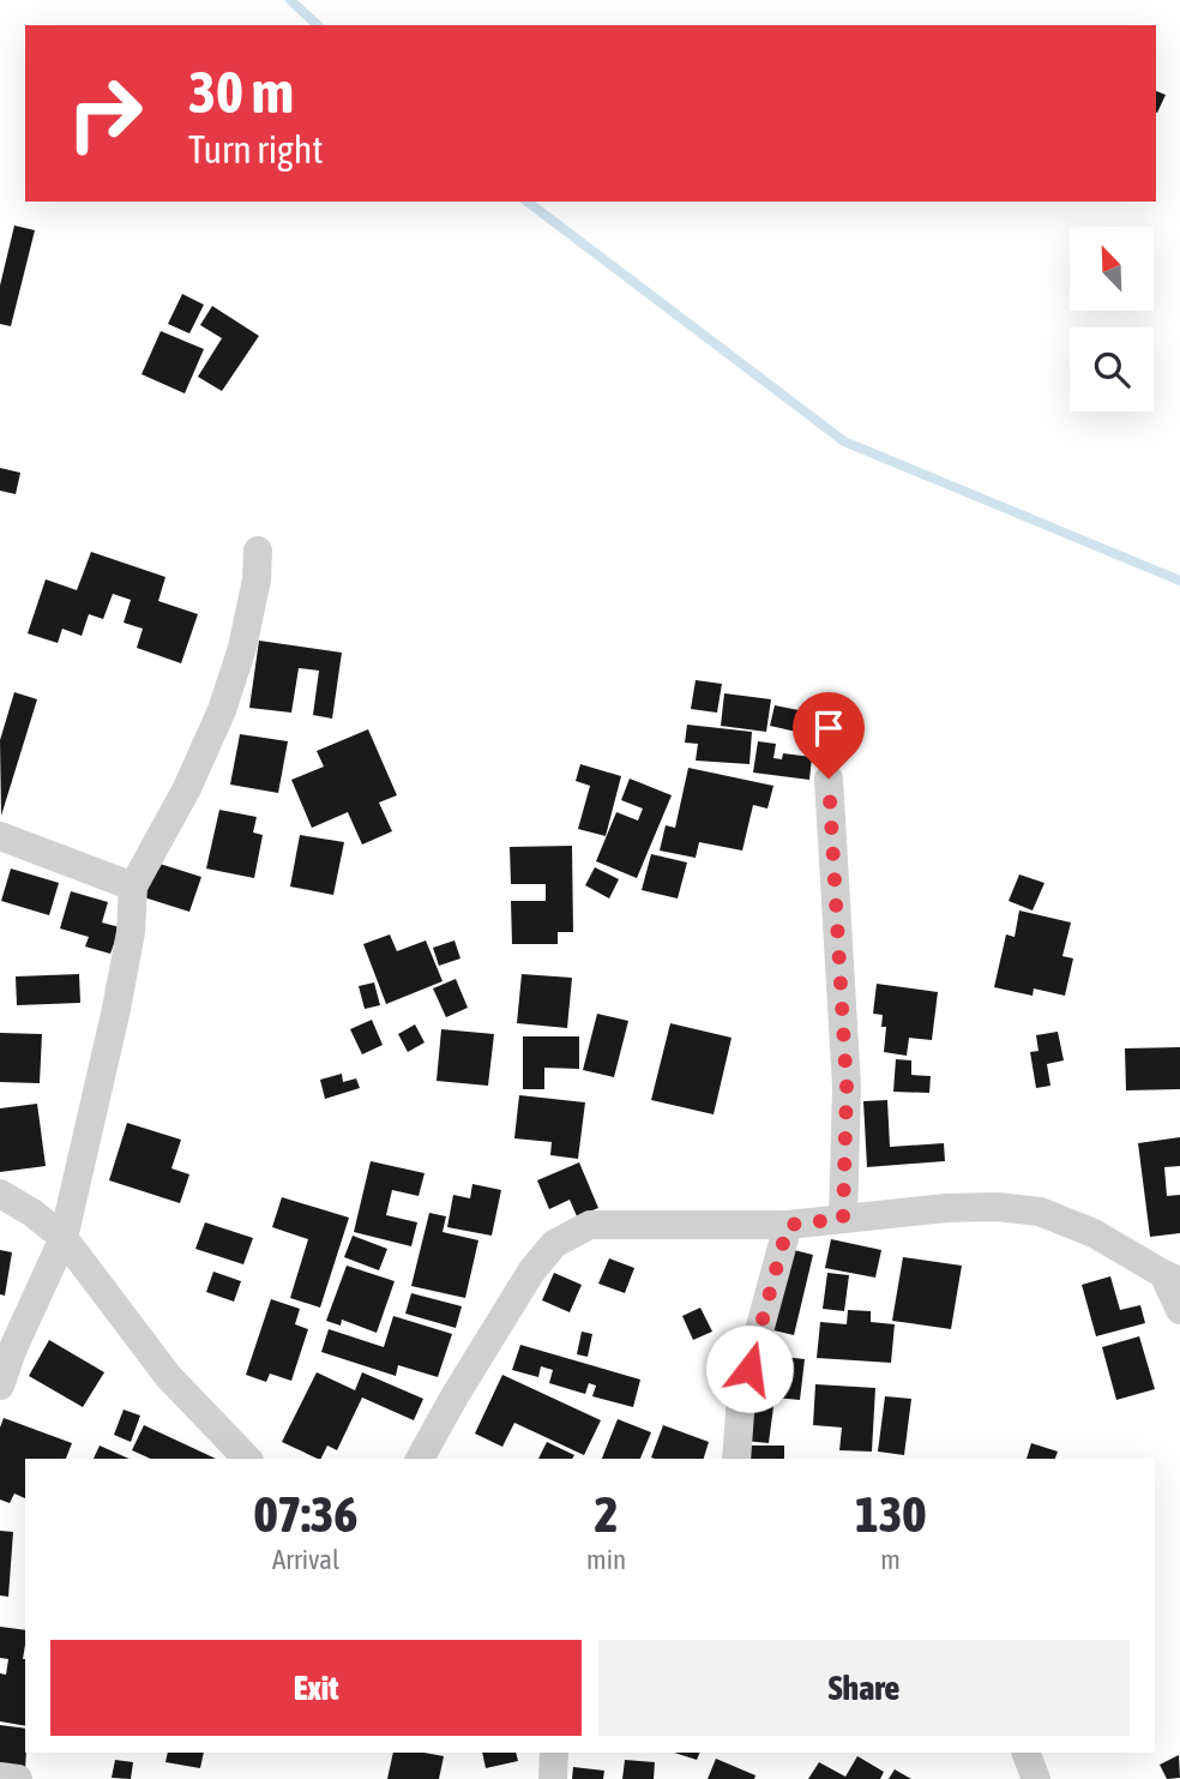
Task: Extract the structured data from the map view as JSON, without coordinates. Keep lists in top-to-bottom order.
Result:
{
  "north": "top left",
  "page": {
    "turn": ["30 m", "Turn right"],
    "eta": [
      "07:36",
      "Arrival",
      "2",
      "min",
      "130",
      "m"
    ],
    "buttons": ["Exit", "Share"]
  }
}
